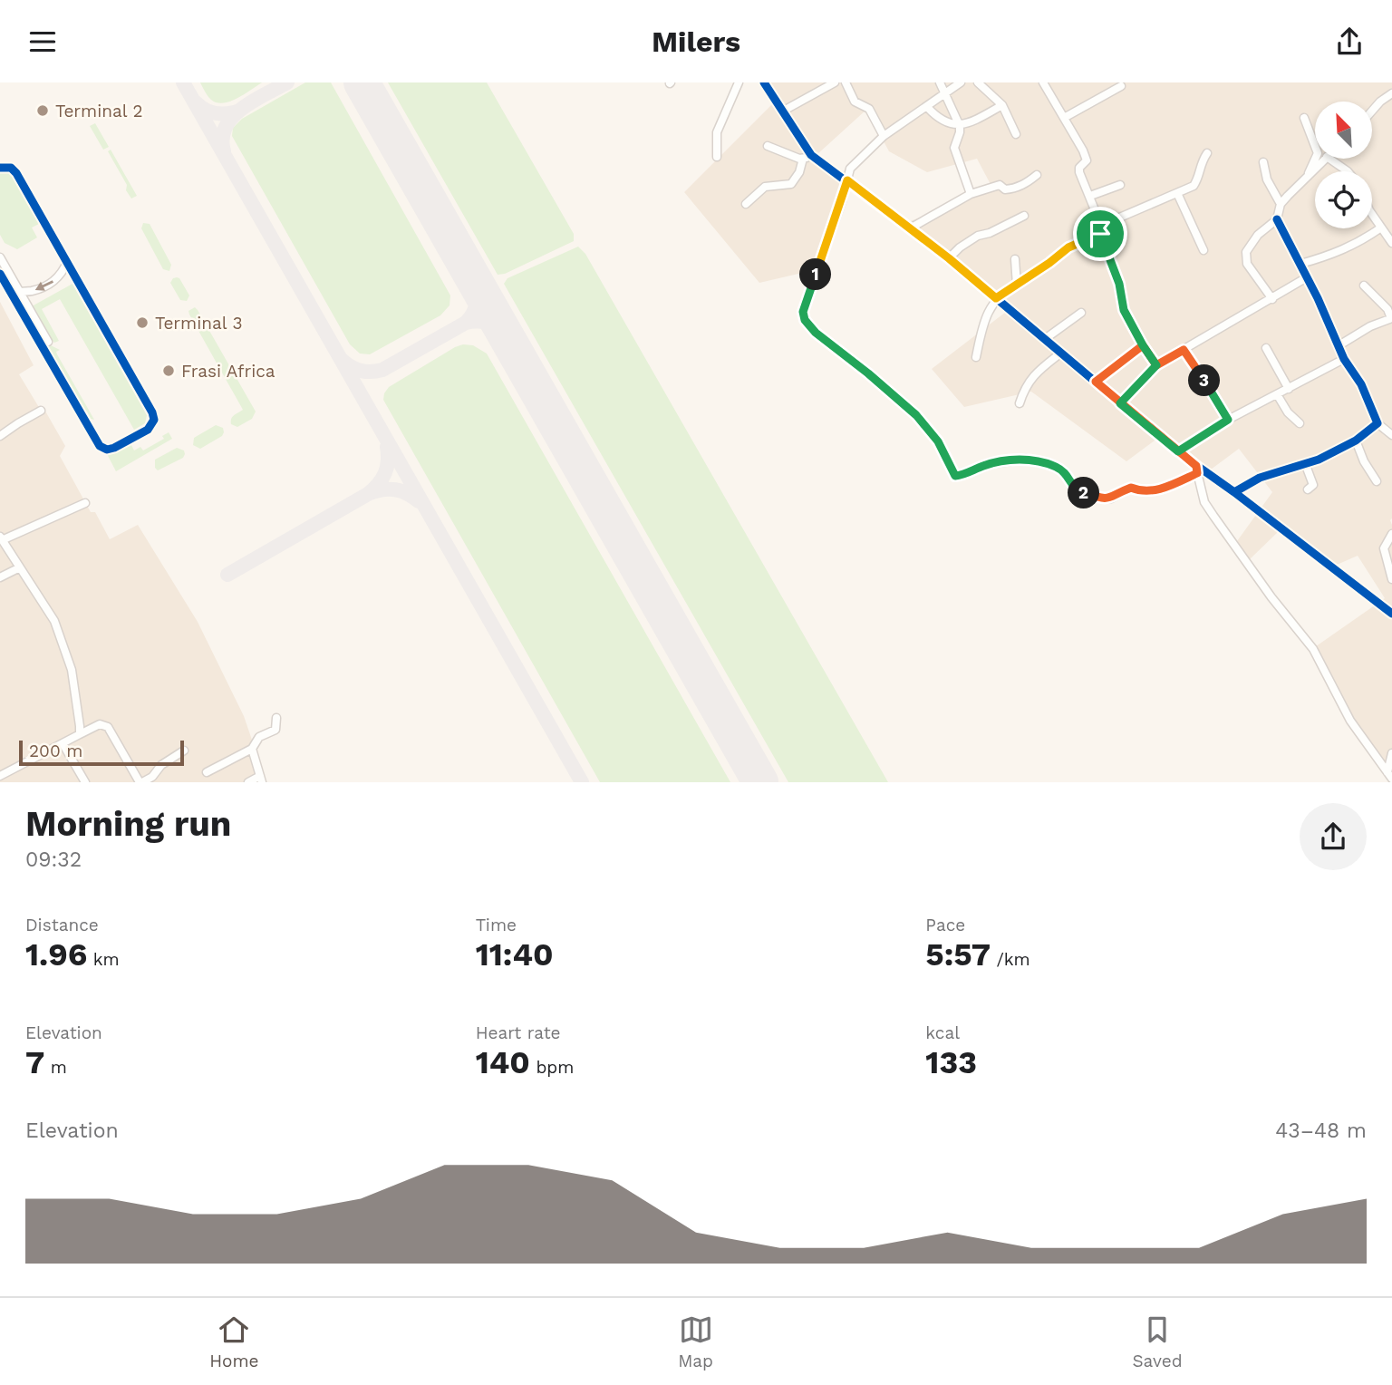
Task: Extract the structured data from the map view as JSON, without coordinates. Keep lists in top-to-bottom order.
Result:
{
  "places": ["Terminal 2", "Terminal 3", "Frasi Africa"],
  "scale_bar": "200 m",
  "north": "top left",
  "page": {
    "header": "Milers",
    "pins": ["1", "3", "2"],
    "scale": "200 m",
    "heading": ["Morning run", "09:32"],
    "stats": [
      ["Distance", "1.96 km"],
      ["Time", "11:40"],
      ["Pace", "5:57 /km"],
      ["Elevation", "7 m"],
      ["Heart rate", "140 bpm"],
      ["kcal", "133"]
    ],
    "chart": ["Elevation", "43–48 m"],
    "tabs": ["Home", "Map", "Saved"]
  }
}
